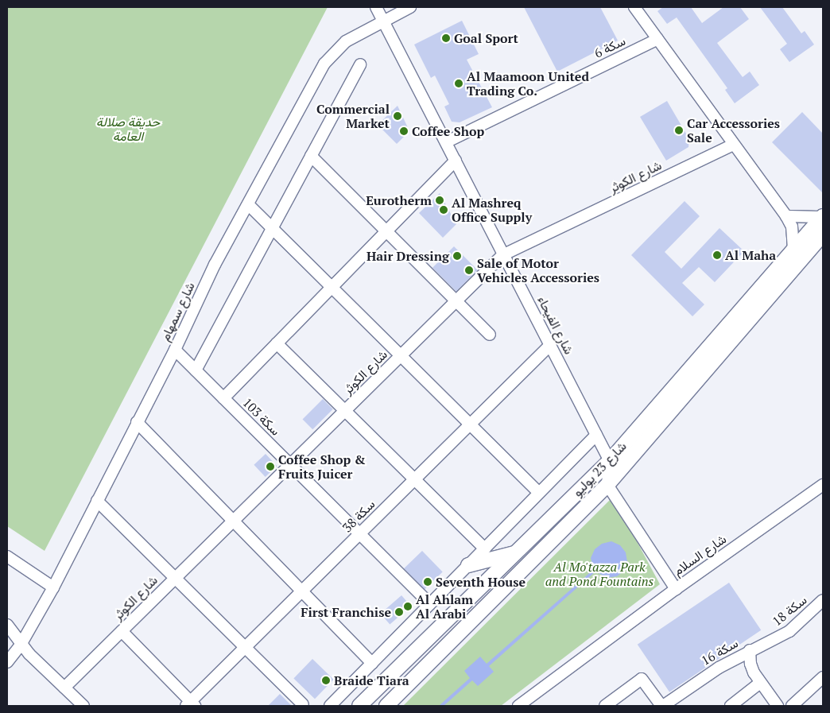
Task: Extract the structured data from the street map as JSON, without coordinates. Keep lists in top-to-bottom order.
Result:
{
  "streets": {
    "main road": ["شارع 23 يوليو"],
    "street": [
      "سكة 6",
      "شارع الكوثر",
      "شارع سمهام",
      "شارع الفيحاء",
      "سكة 103",
      "سكة 38",
      "شارع السلام",
      "سكة 18",
      "سكة 16"
    ]
  },
  "crossings": [
    ["سكة 6", "شارع الفيحاء"],
    ["شارع الكوثر", "شارع الفيحاء"],
    ["شارع الكوثر", "سكة 103"],
    ["شارع سمهام", "شارع الفيحاء"],
    ["شارع سمهام", "سكة 103"],
    ["شارع الفيحاء", "شارع 23 يوليو"],
    ["شارع الفيحاء", "سكة 38"],
    ["سكة 103", "سكة 38"],
    ["سكة 18", "سكة 16"]
  ],
  "parks": ["حديقة صلالة العامة", "Al Mo'tazza Park and Pond Fountains"],
  "places": [
    "Goal Sport",
    "Al Maamoon United Trading Co.",
    "Commercial Market",
    "Car Accessories Sale",
    "Coffee Shop",
    "Eurotherm",
    "Al Mashreq Office Supply",
    "Al Maha",
    "Hair Dressing",
    "Sale of Motor Vehicles Accessories",
    "Coffee Shop & Fruits Juicer",
    "Seventh House",
    "Al Ahlam Al Arabi",
    "First Franchise",
    "Braide Tiara"
  ]
}
